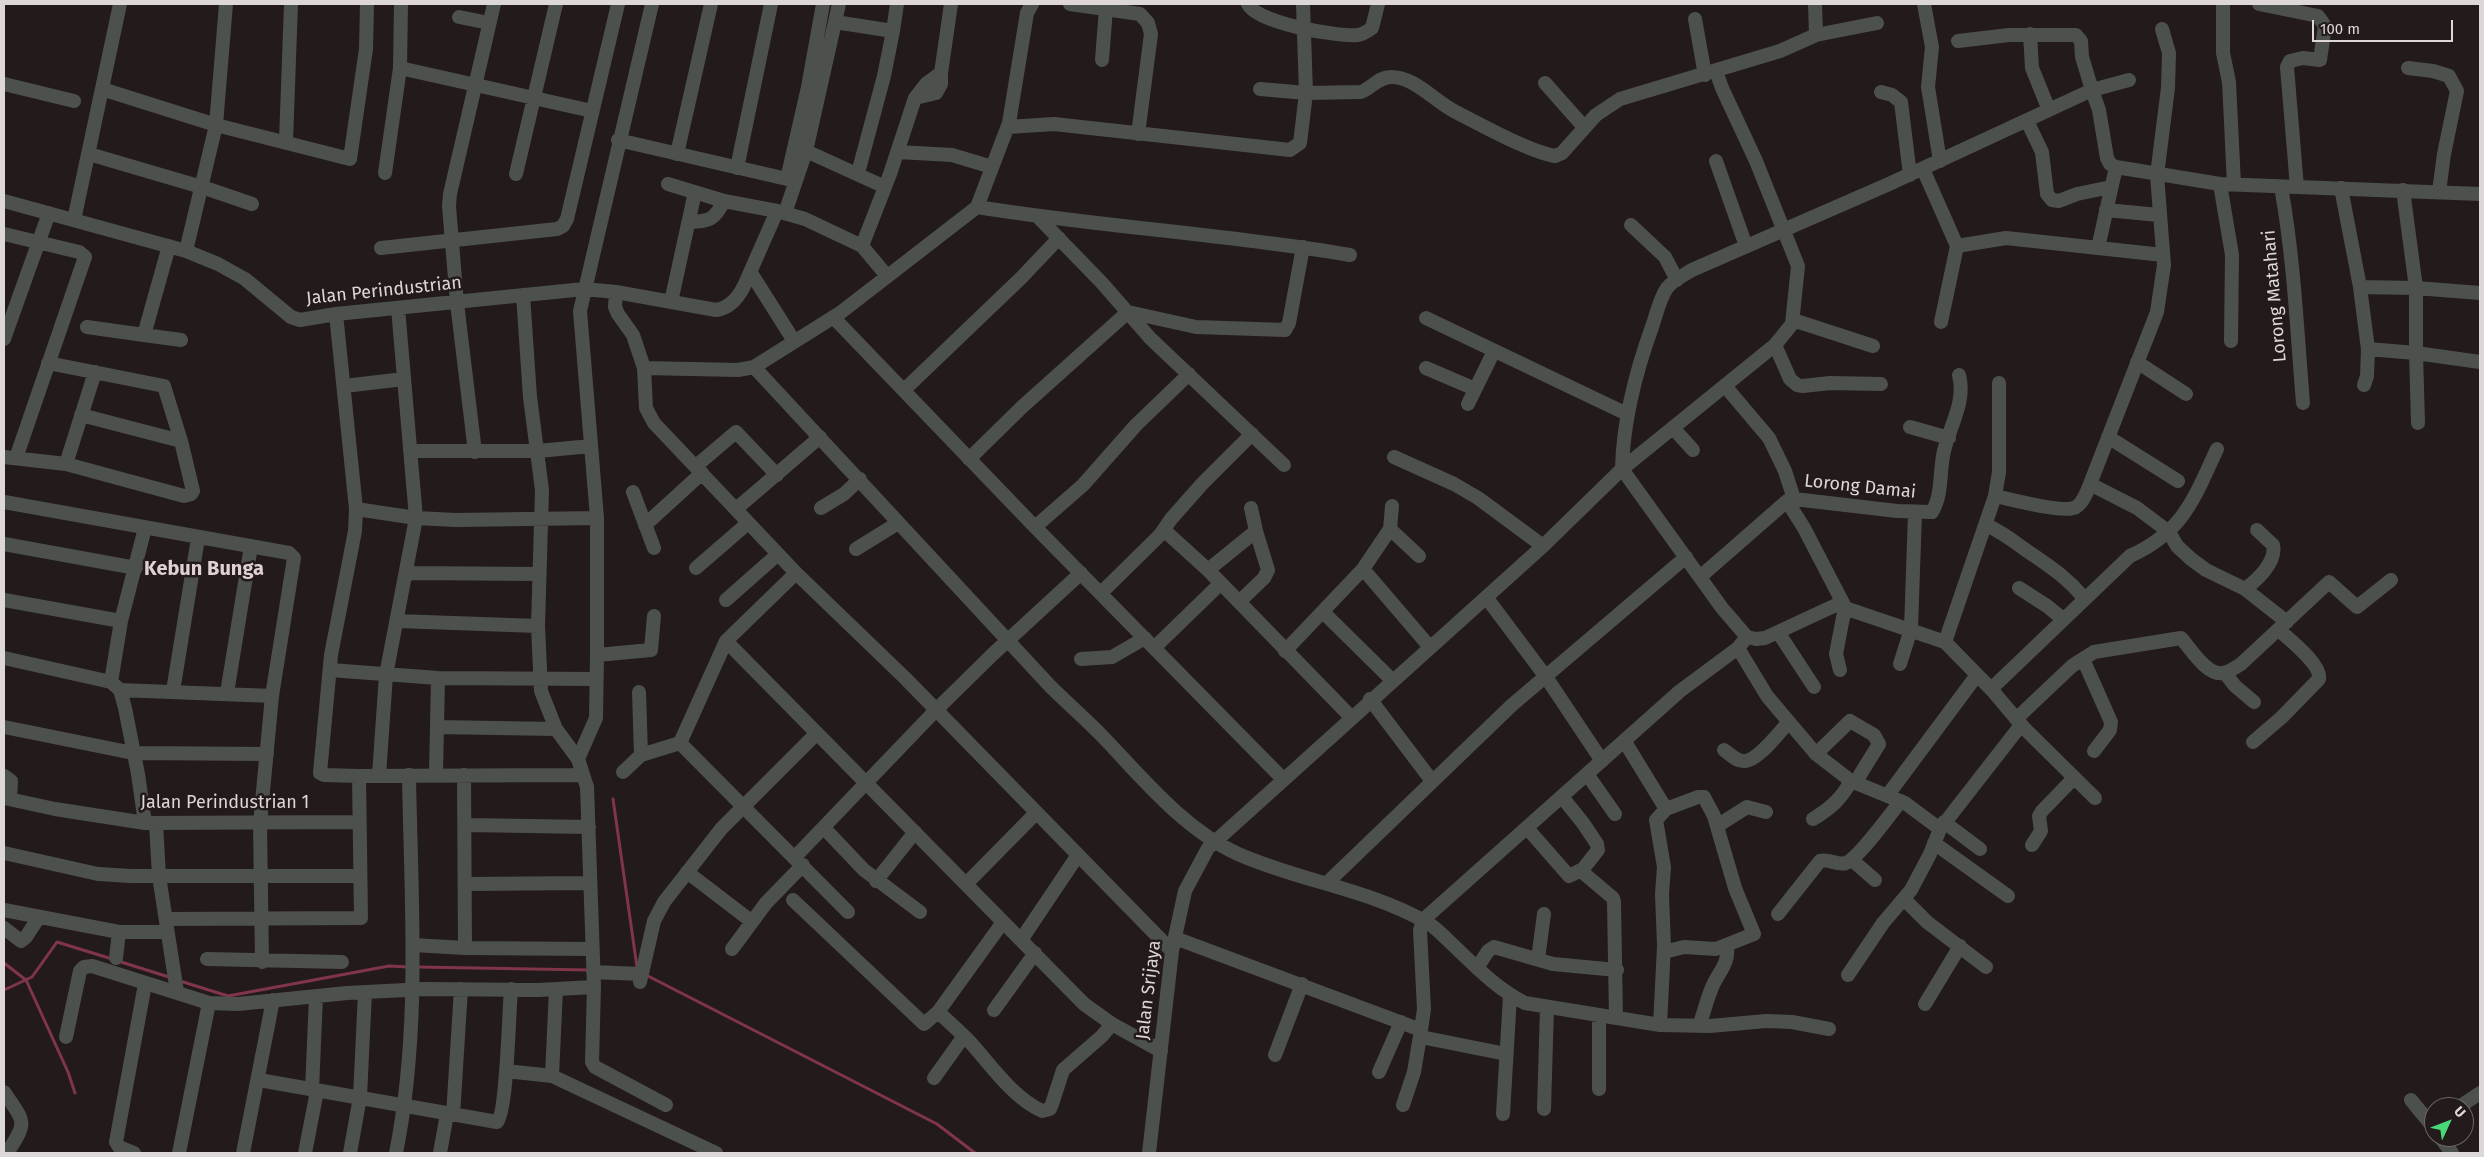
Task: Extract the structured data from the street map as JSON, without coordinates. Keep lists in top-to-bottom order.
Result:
{
  "streets": {
    "street": [
      "Jalan Perindustrian",
      "Lorong Matahari",
      "Lorong Damai",
      "Jalan Perindustrian 1",
      "Jalan Srijaya"
    ]
  },
  "districts": ["Kebun Bunga"],
  "scale_bar": "100 m",
  "north": "top right"
}
